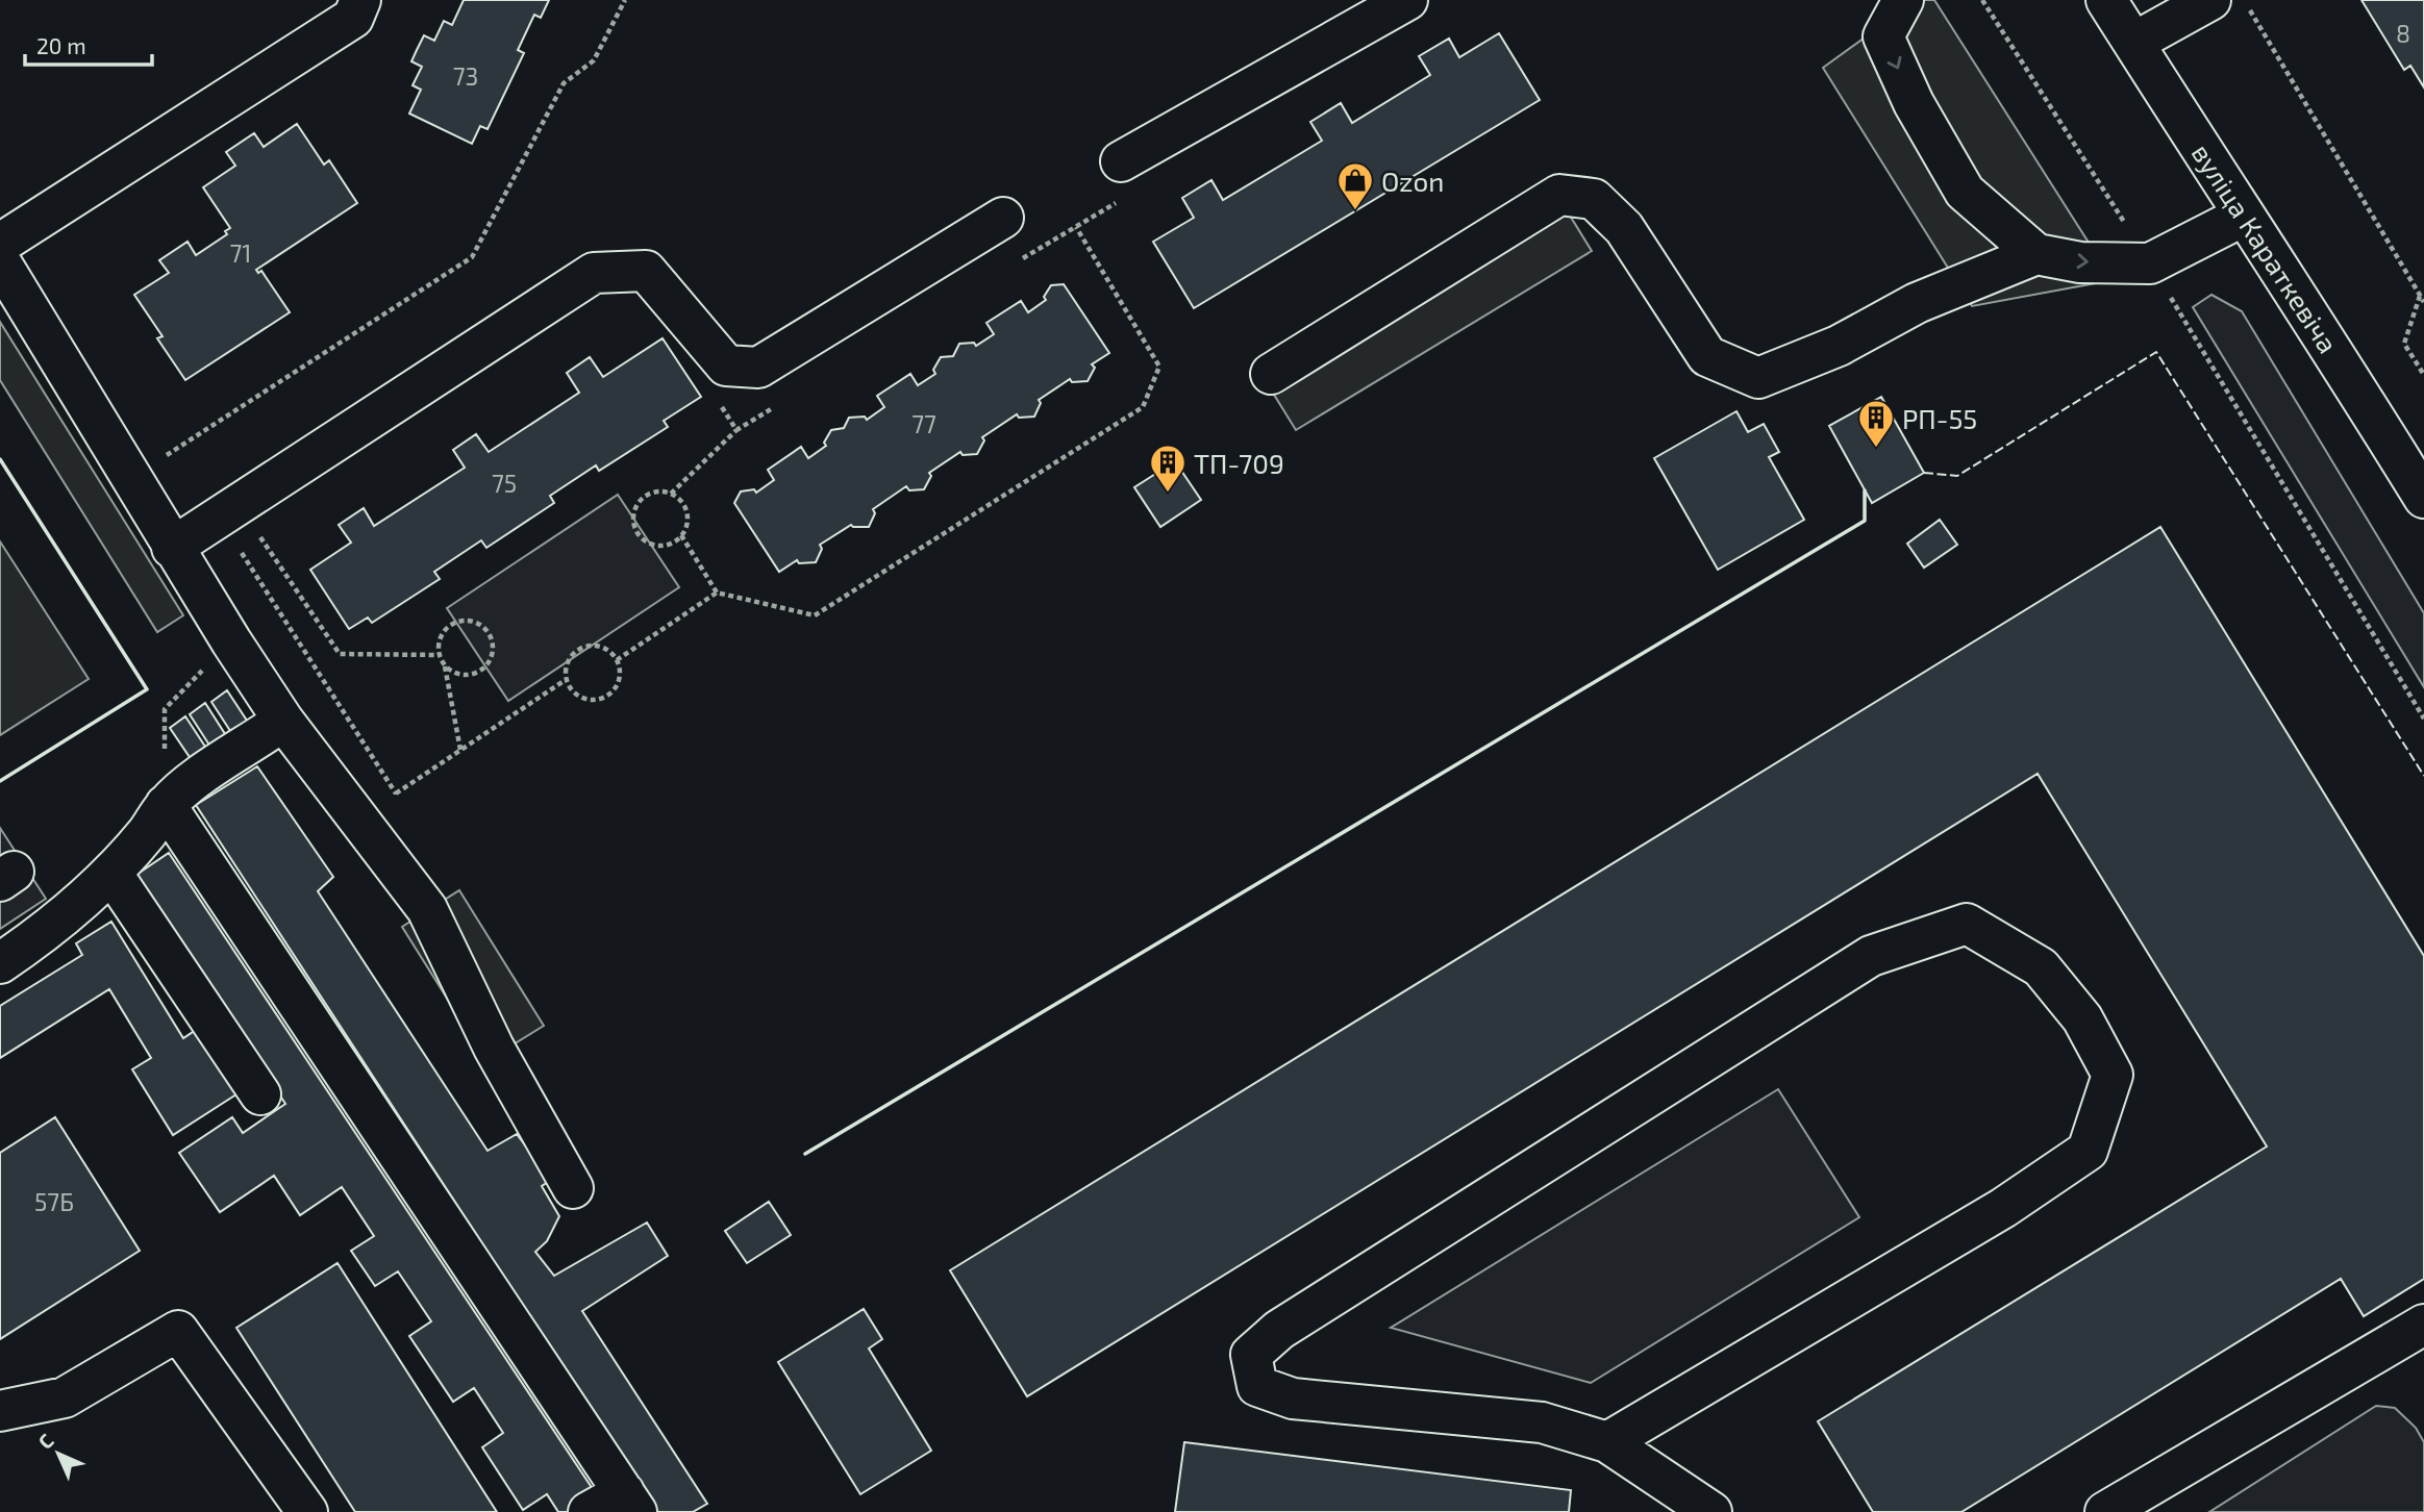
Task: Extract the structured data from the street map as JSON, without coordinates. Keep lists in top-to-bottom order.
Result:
{
  "streets": {
    "street": ["вуліца Караткевіча"]
  },
  "places": {
    "shop": ["Ozon"],
    "building": ["РП-55", "ТП-709"]
  },
  "house_numbers": [
    "8",
    "73",
    "71",
    "77",
    "75",
    "57Б"
  ],
  "scale_bar": "20 m",
  "north": "top left"
}
